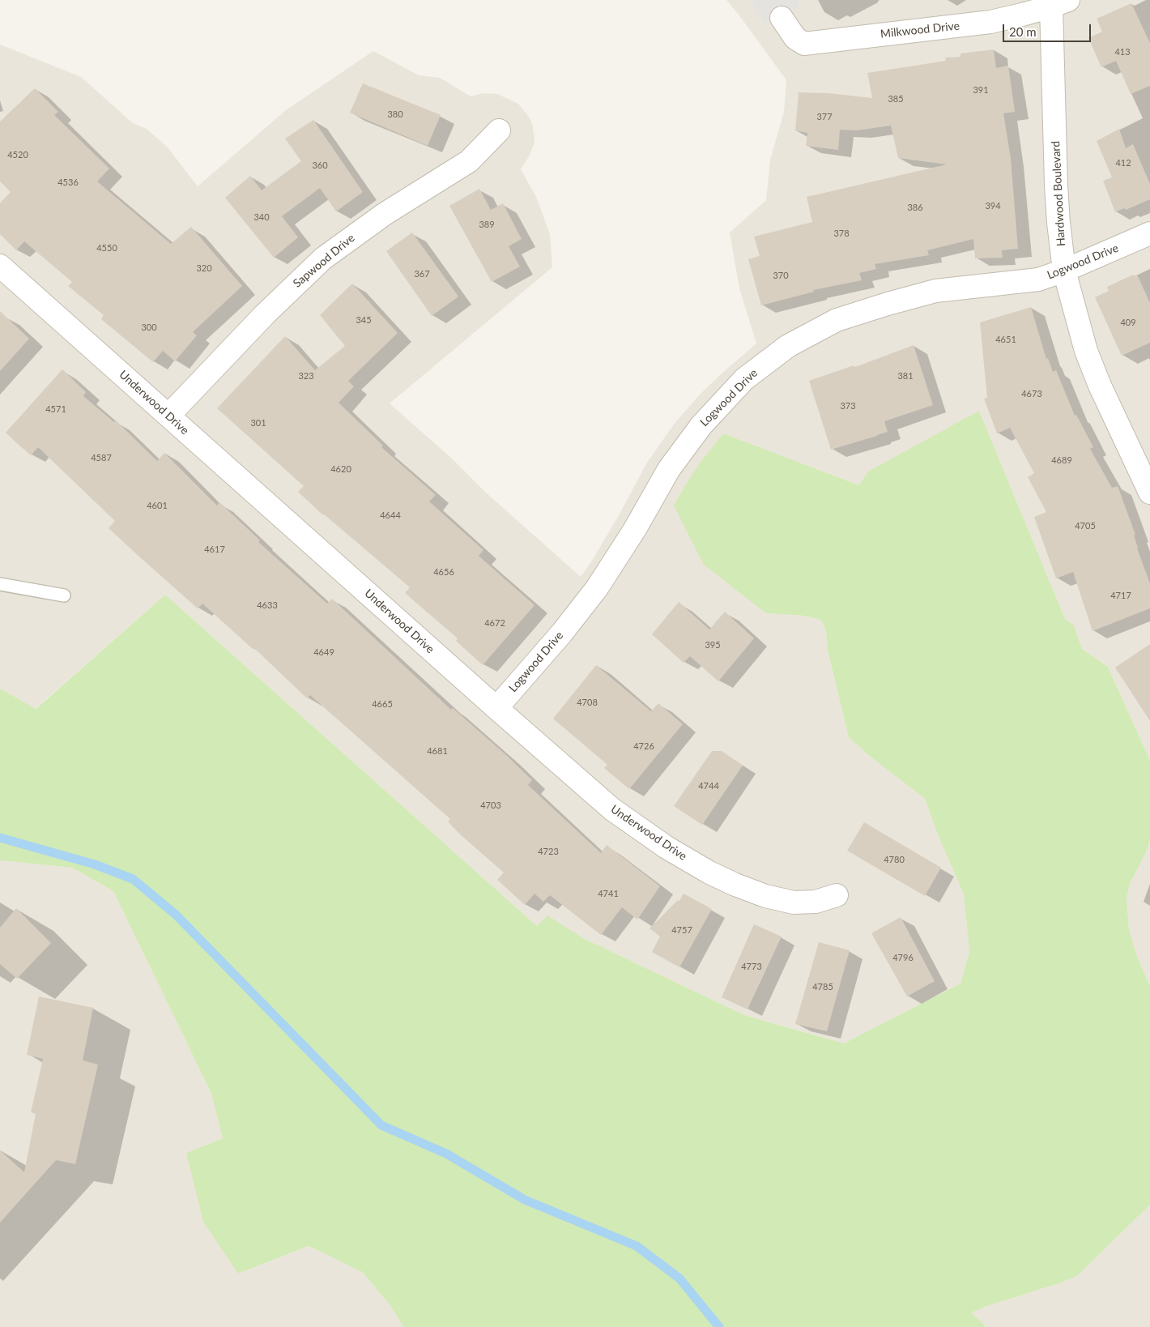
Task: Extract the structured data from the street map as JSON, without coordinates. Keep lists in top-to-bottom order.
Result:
{
  "streets": {
    "street": [
      "Milkwood Drive",
      "Hardwood Boulevard",
      "Sapwood Drive",
      "Logwood Drive",
      "Underwood Drive"
    ]
  },
  "crossings": [
    ["Milkwood Drive", "Hardwood Boulevard"],
    ["Hardwood Boulevard", "Logwood Drive"],
    ["Sapwood Drive", "Underwood Drive"],
    ["Logwood Drive", "Underwood Drive"]
  ],
  "house_numbers": [
    "413",
    "391",
    "385",
    "380",
    "377",
    "4520",
    "412",
    "360",
    "4536",
    "394",
    "386",
    "340",
    "389",
    "378",
    "4550",
    "320",
    "367",
    "370",
    "345",
    "409",
    "300",
    "4651",
    "323",
    "381",
    "4673",
    "373",
    "4571",
    "301",
    "4587",
    "4689",
    "4620",
    "4601",
    "4644",
    "4705",
    "4617",
    "4656",
    "4717",
    "4633",
    "4672",
    "395",
    "4649",
    "4708",
    "4665",
    "4726",
    "4681",
    "4744",
    "4703",
    "4723",
    "4780",
    "4741",
    "4757",
    "4796",
    "4773",
    "4785"
  ],
  "scale_bar": "20 m"
}
